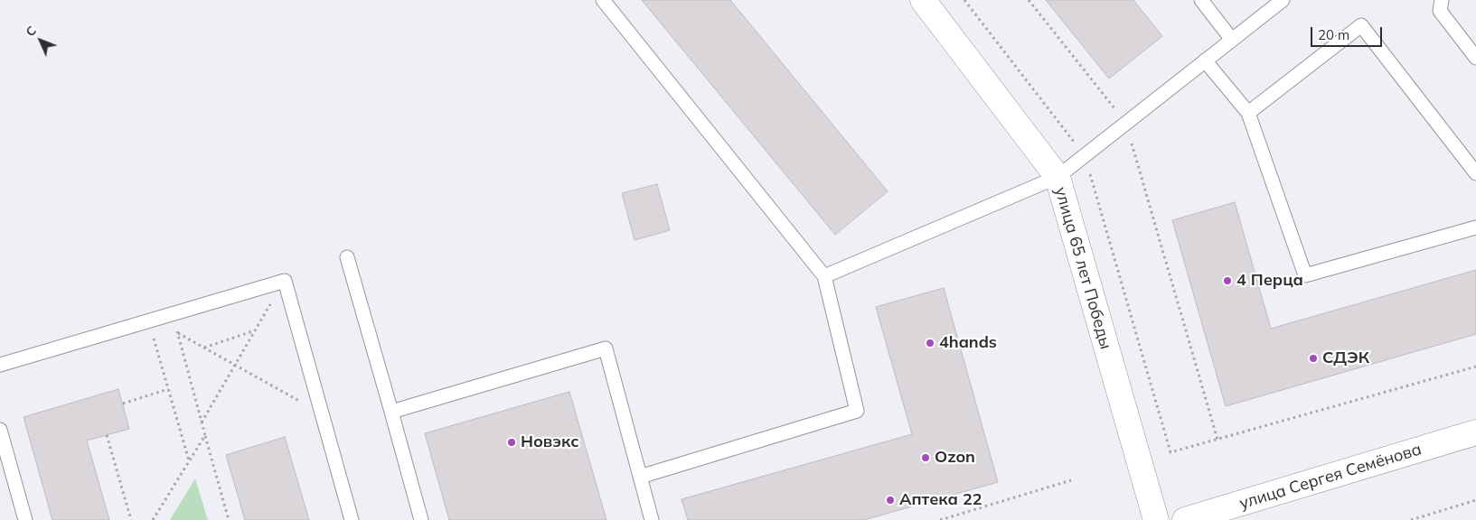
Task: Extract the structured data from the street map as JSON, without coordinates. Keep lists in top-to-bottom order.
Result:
{
  "streets": {
    "street": ["улица 65 лет Победы", "улица Сергея Семёнова"]
  },
  "places": [
    "4 Перца",
    "4hands",
    "СДЭК",
    "Новэкс",
    "Ozon",
    "Аптека 22"
  ],
  "scale_bar": "20 m",
  "north": "top left"
}
